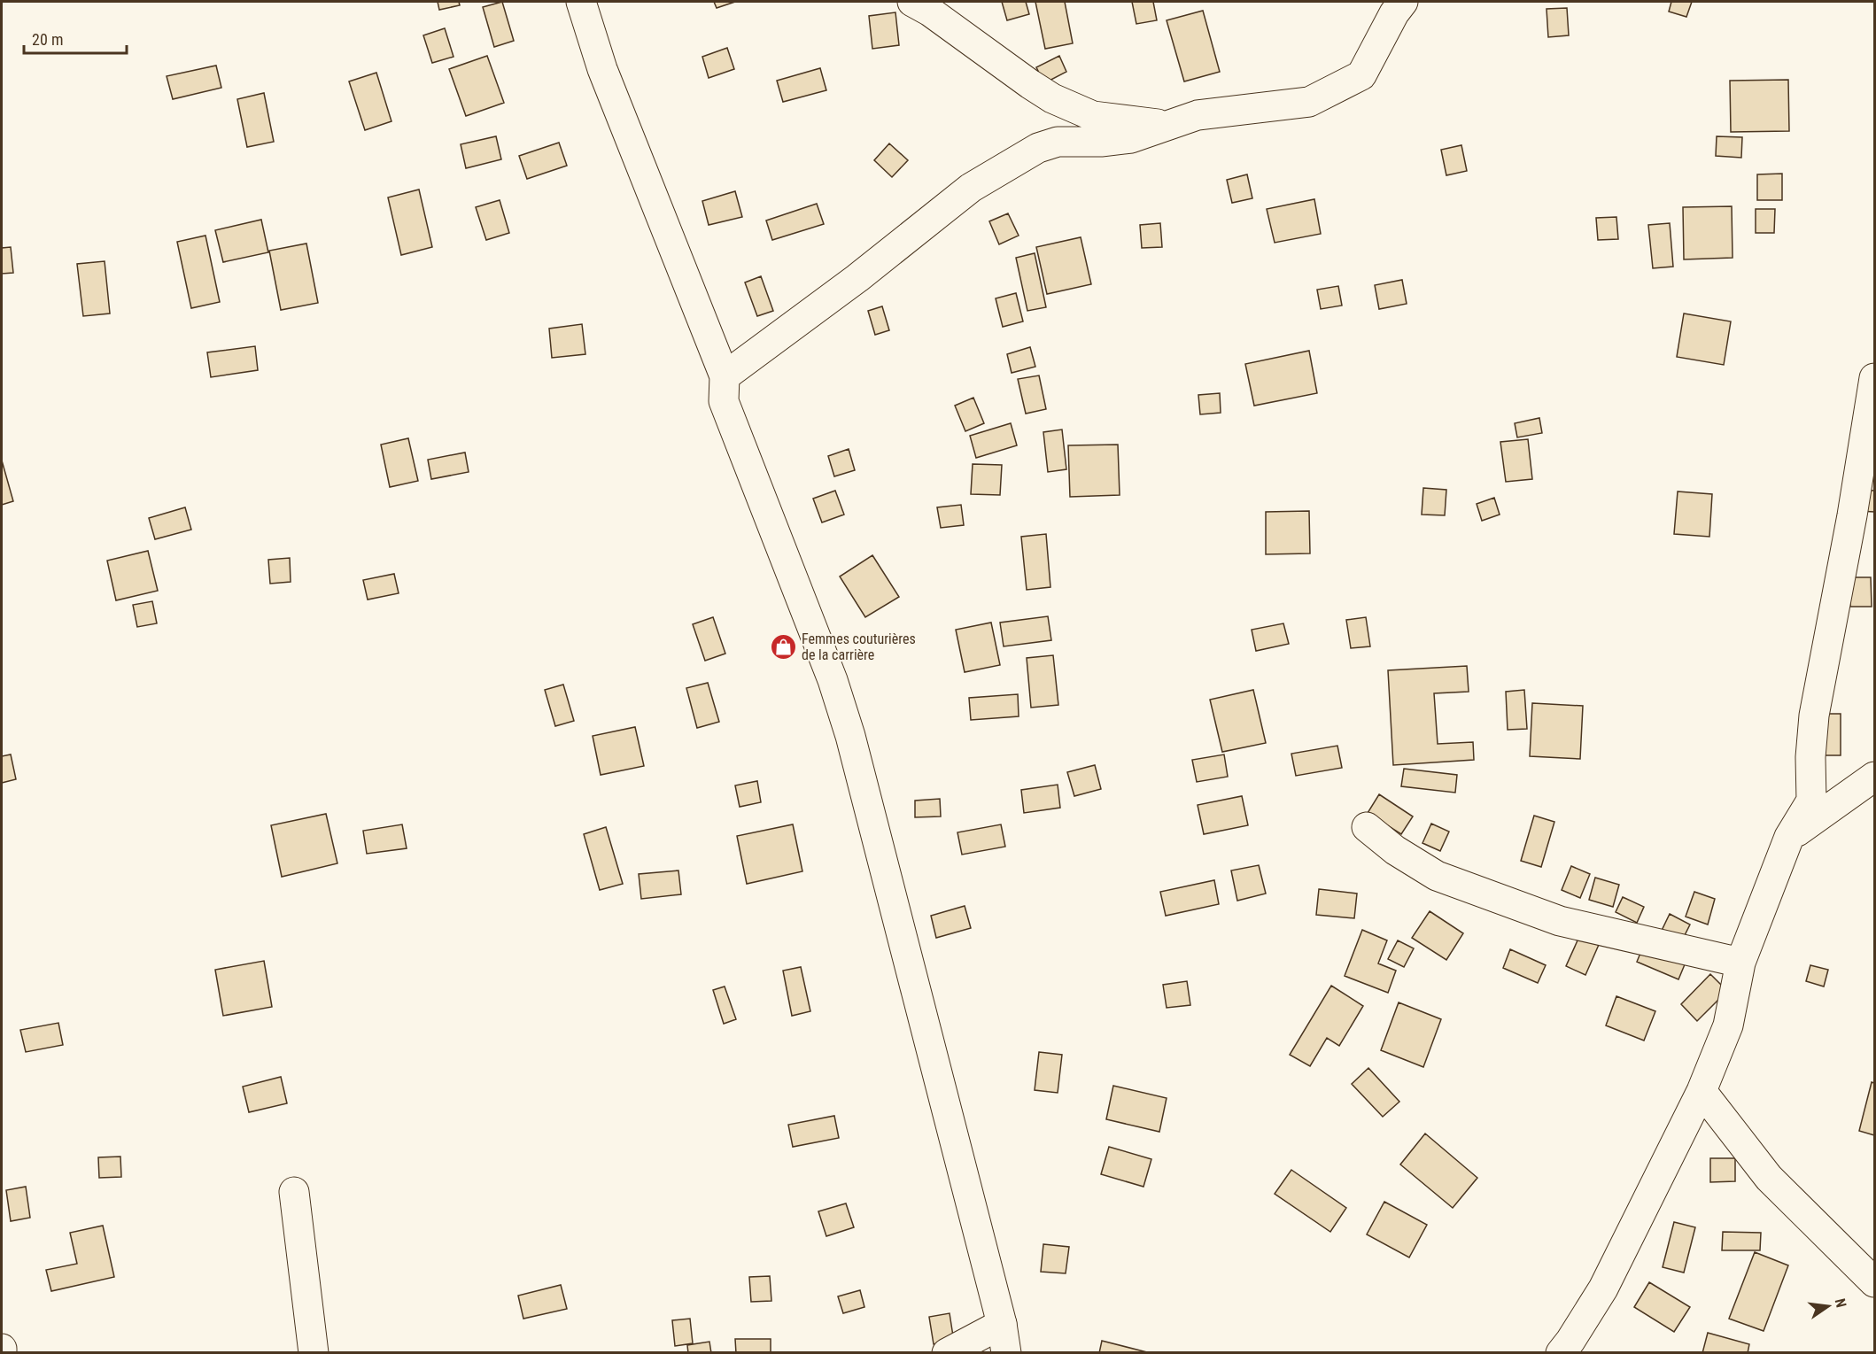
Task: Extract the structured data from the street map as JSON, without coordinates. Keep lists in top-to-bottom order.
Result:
{
  "places": {
    "shop": ["Femmes couturières de la carrière"]
  },
  "scale_bar": "20 m",
  "north": "right"
}
